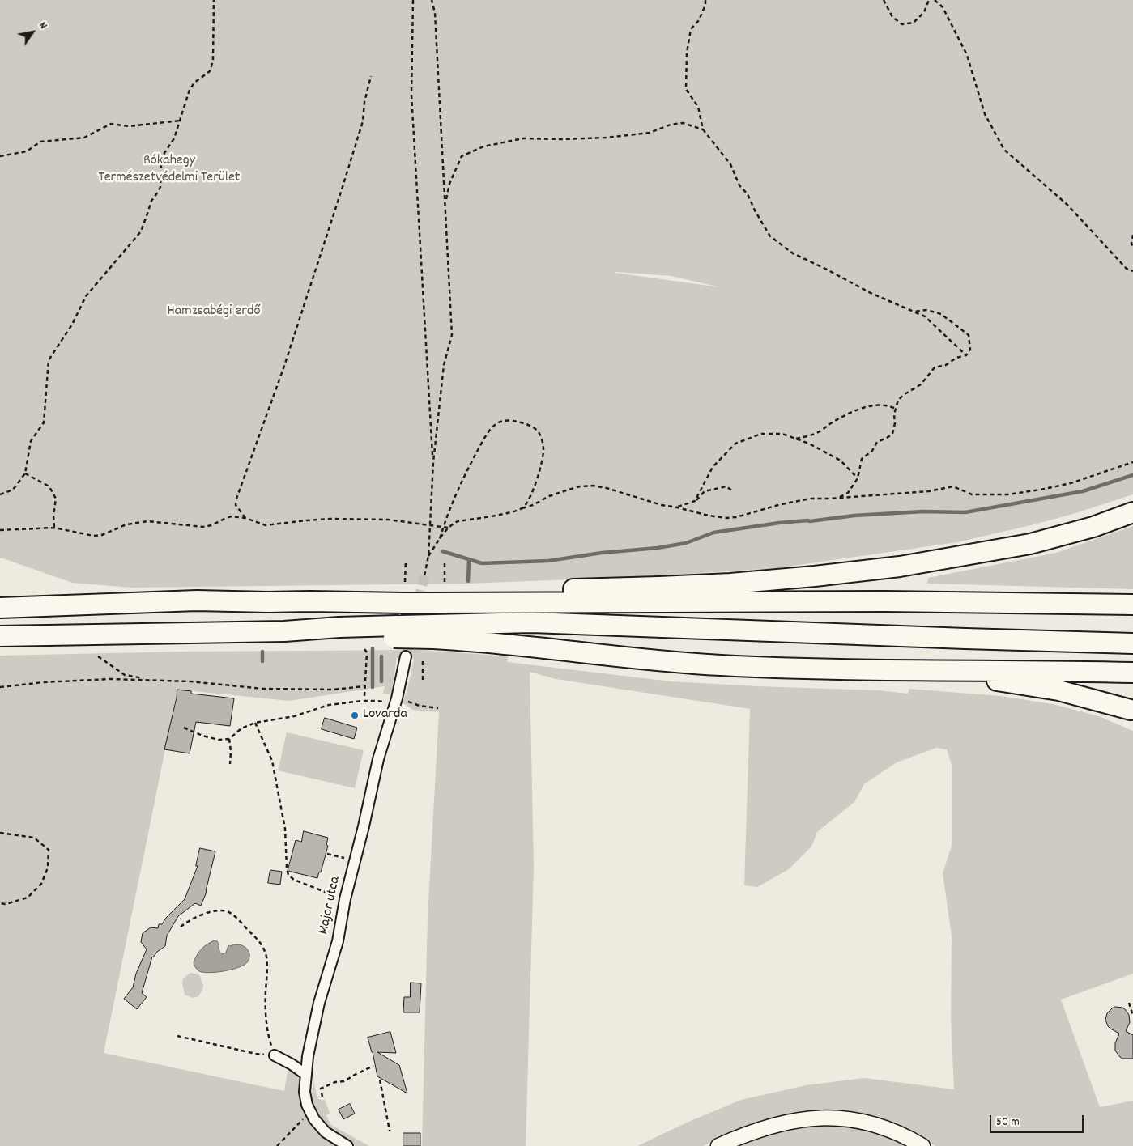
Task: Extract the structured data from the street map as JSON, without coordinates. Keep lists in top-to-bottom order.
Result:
{
  "streets": {
    "street": ["Major utca"]
  },
  "parks": ["Rókahegy Természetvédelmi Terület", "Hamzsabégi erdő"],
  "places": ["Lovarda"],
  "scale_bar": "50 m",
  "north": "top right"
}
